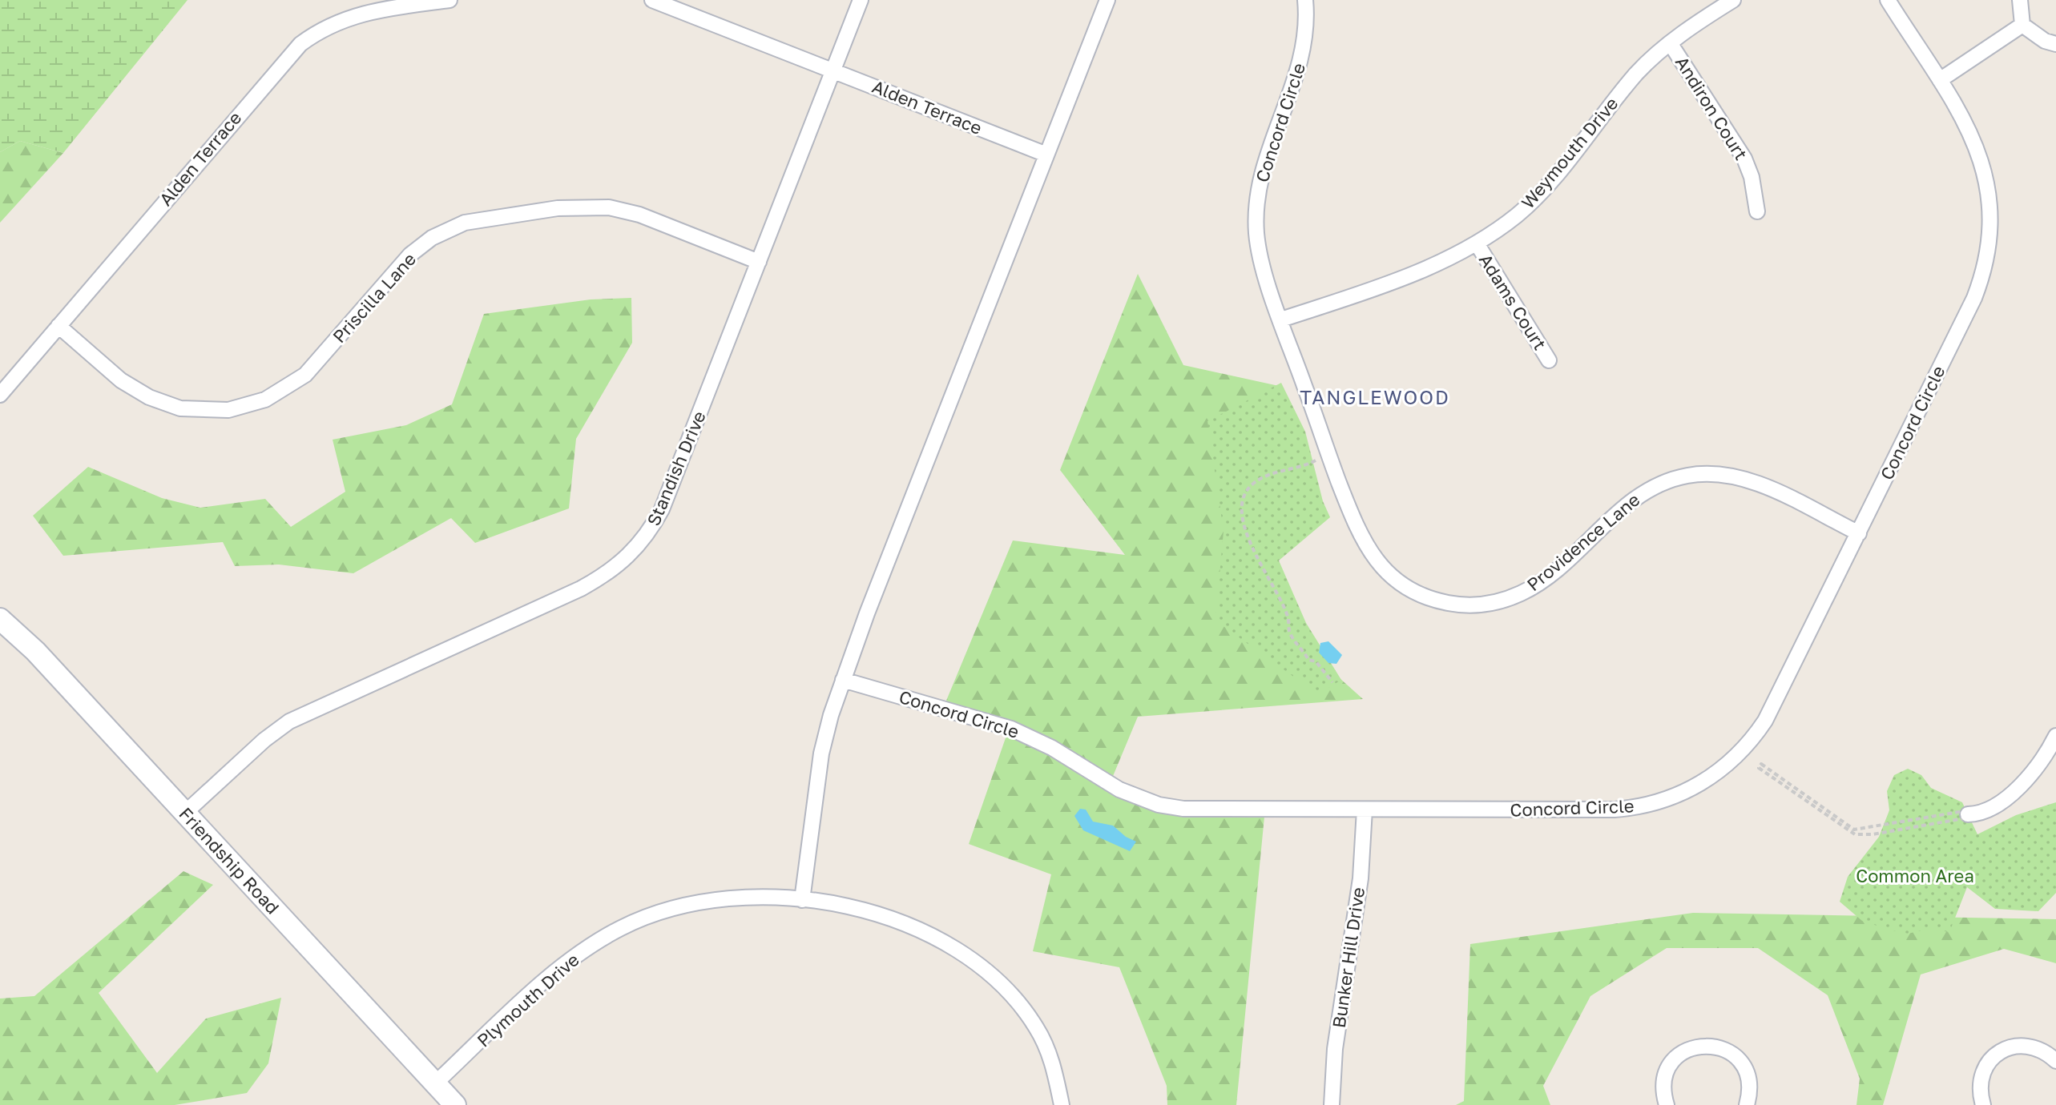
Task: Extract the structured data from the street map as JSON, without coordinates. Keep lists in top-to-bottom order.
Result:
{
  "streets": {
    "street": [
      "Alden Terrace",
      "Andiron Court",
      "Concord Circle",
      "Weymouth Drive",
      "Priscilla Lane",
      "Adams Court",
      "Standish Drive",
      "Providence Lane",
      "Friendship Road",
      "Bunker Hill Drive",
      "Plymouth Drive"
    ]
  },
  "crossings": [
    ["Alden Terrace", "Priscilla Lane"],
    ["Alden Terrace", "Standish Drive"],
    ["Andiron Court", "Weymouth Drive"],
    ["Concord Circle", "Weymouth Drive"],
    ["Concord Circle", "Providence Lane"],
    ["Concord Circle", "Bunker Hill Drive"],
    ["Weymouth Drive", "Adams Court"],
    ["Weymouth Drive", "Providence Lane"],
    ["Priscilla Lane", "Standish Drive"],
    ["Standish Drive", "Friendship Road"],
    ["Friendship Road", "Plymouth Drive"]
  ],
  "districts": ["TANGLEWOOD"],
  "parks": ["Common Area"]
}
